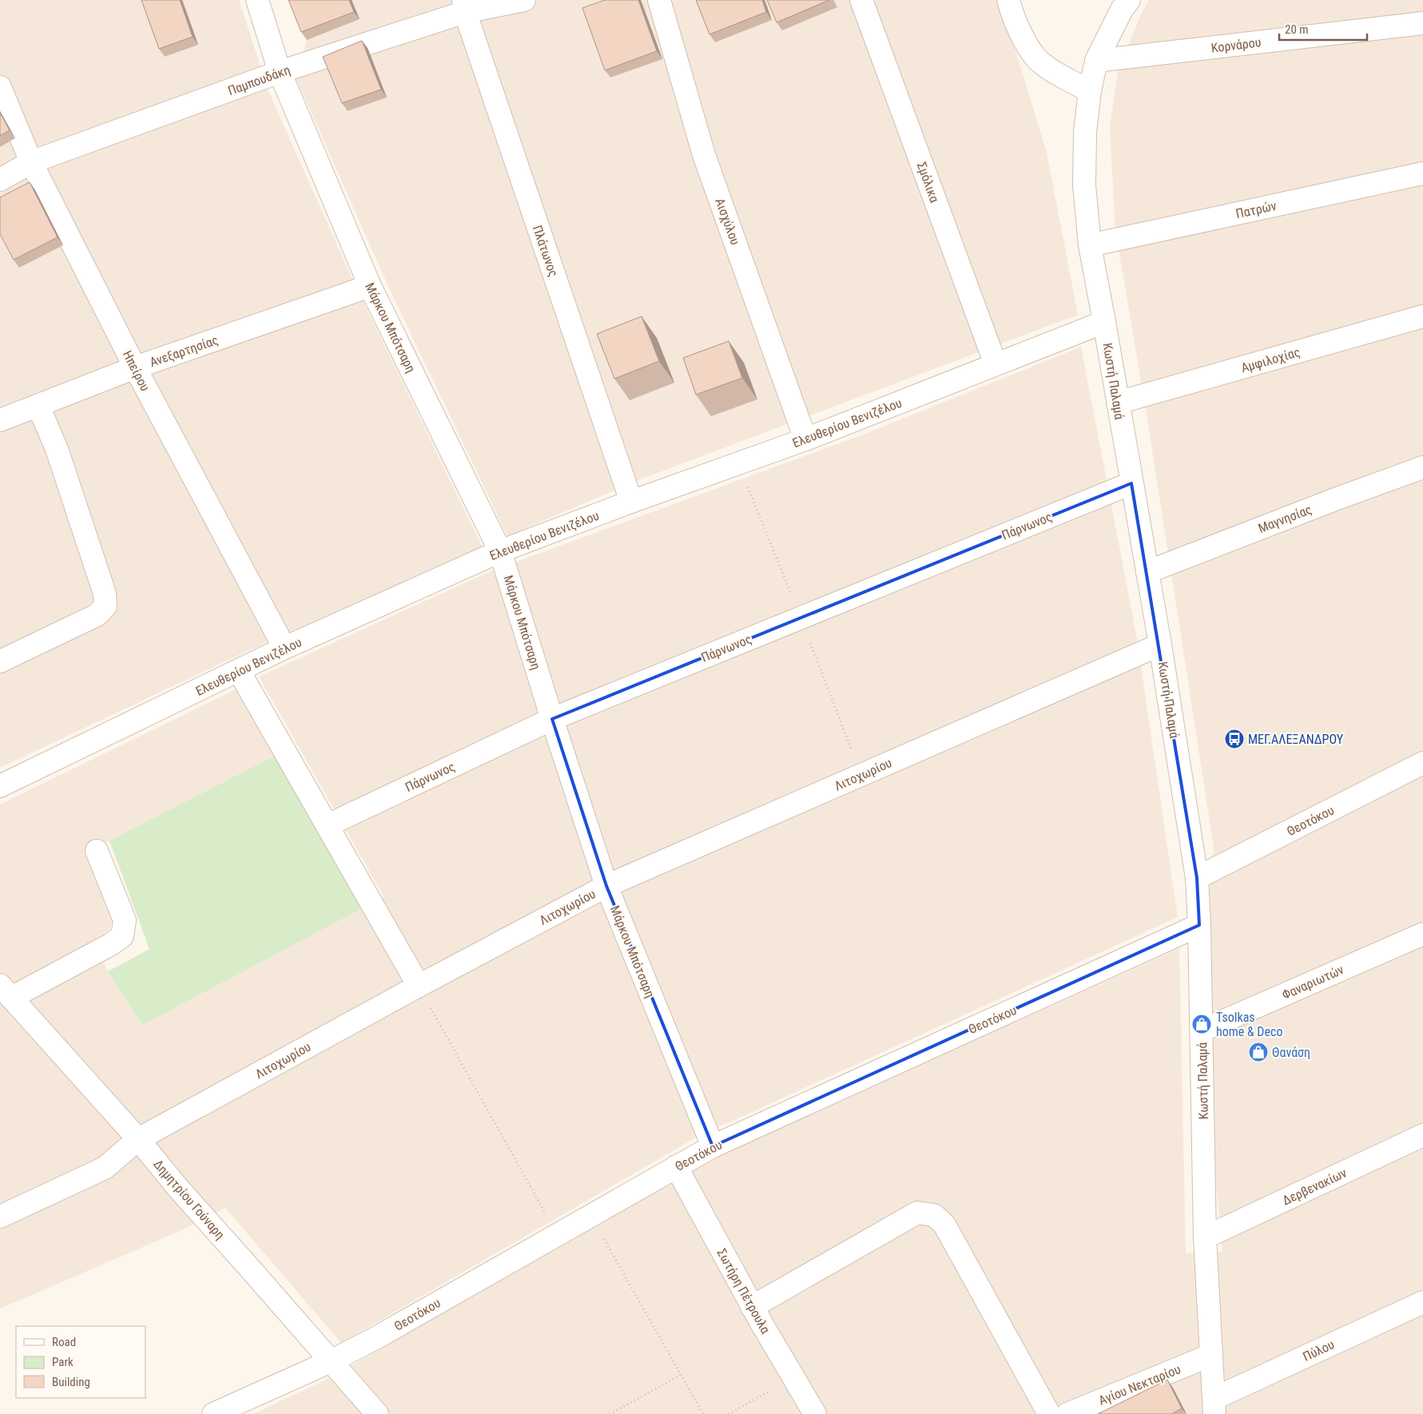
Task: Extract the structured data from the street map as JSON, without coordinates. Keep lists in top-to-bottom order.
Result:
{
  "streets": {
    "street": [
      "Κορνάρου",
      "Παμπουδάκη",
      "Σμόλικα",
      "Πατρών",
      "Αισχύλου",
      "Πλάτωνος",
      "Μάρκου Μπότσαρη",
      "Ανεξαρτησίας",
      "Αμφιλοχίας",
      "Ηπείρου",
      "Κωστή Παλαμά",
      "Ελευθερίου Βενιζέλου",
      "Μαγνησίας",
      "Πάρνωνος",
      "Λιτοχωρίου",
      "Θεοτόκου",
      "Φαναριωτών",
      "Δερβενακίων",
      "Δημητρίου Γούναρη",
      "Σωτήρη Πέτρουλα",
      "Πύλου",
      "Αγίου Νεκταρίου"
    ]
  },
  "crossings": [
    ["Κορνάρου", "Κωστή Παλαμά"],
    ["Παμπουδάκη", "Πλάτωνος"],
    ["Παμπουδάκη", "Μάρκου Μπότσαρη"],
    ["Παμπουδάκη", "Ηπείρου"],
    ["Σμόλικα", "Ελευθερίου Βενιζέλου"],
    ["Πατρών", "Κωστή Παλαμά"],
    ["Αισχύλου", "Ελευθερίου Βενιζέλου"],
    ["Πλάτωνος", "Ελευθερίου Βενιζέλου"],
    ["Μάρκου Μπότσαρη", "Ανεξαρτησίας"],
    ["Μάρκου Μπότσαρη", "Ελευθερίου Βενιζέλου"],
    ["Μάρκου Μπότσαρη", "Πάρνωνος"],
    ["Μάρκου Μπότσαρη", "Λιτοχωρίου"],
    ["Μάρκου Μπότσαρη", "Θεοτόκου"],
    ["Ανεξαρτησίας", "Ηπείρου"],
    ["Αμφιλοχίας", "Κωστή Παλαμά"],
    ["Ηπείρου", "Ελευθερίου Βενιζέλου"],
    ["Κωστή Παλαμά", "Ελευθερίου Βενιζέλου"],
    ["Κωστή Παλαμά", "Μαγνησίας"],
    ["Κωστή Παλαμά", "Πάρνωνος"],
    ["Κωστή Παλαμά", "Λιτοχωρίου"],
    ["Κωστή Παλαμά", "Θεοτόκου"],
    ["Κωστή Παλαμά", "Φαναριωτών"],
    ["Κωστή Παλαμά", "Δερβενακίων"],
    ["Κωστή Παλαμά", "Πύλου"],
    ["Κωστή Παλαμά", "Αγίου Νεκταρίου"],
    ["Λιτοχωρίου", "Δημητρίου Γούναρη"],
    ["Θεοτόκου", "Δημητρίου Γούναρη"],
    ["Θεοτόκου", "Σωτήρη Πέτρουλα"]
  ],
  "places": {
    "bus stop": ["ΜΕΓ.ΑΛΕΞΑΝΔΡΟΥ"],
    "shop": ["Tsolkas home & Deco", "Θανάση"]
  },
  "legend": ["Road", "Park", "Building"],
  "scale_bar": "20 m"
}
